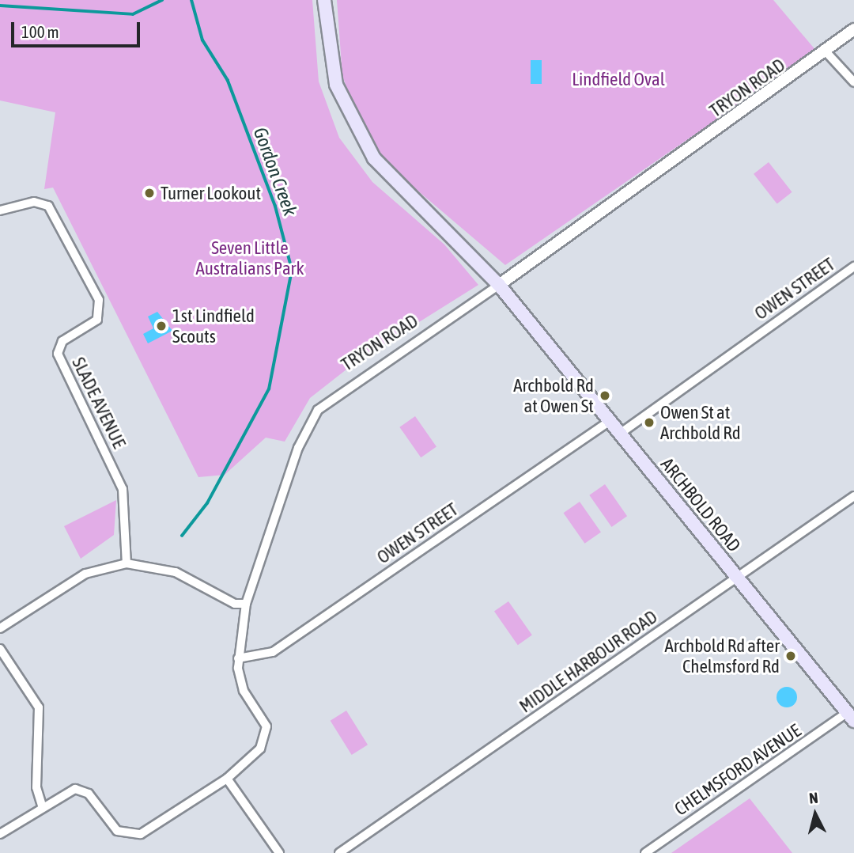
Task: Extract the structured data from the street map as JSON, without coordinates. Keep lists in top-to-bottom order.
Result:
{
  "streets": {
    "main road": ["ARCHBOLD ROAD"],
    "street": [
      "TRYON ROAD",
      "OWEN STREET",
      "SLADE AVENUE",
      "MIDDLE HARBOUR ROAD",
      "CHELMSFORD AVENUE"
    ]
  },
  "crossings": [
    ["TRYON ROAD", "OWEN STREET"],
    ["TRYON ROAD", "ARCHBOLD ROAD"],
    ["OWEN STREET", "ARCHBOLD ROAD"],
    ["ARCHBOLD ROAD", "MIDDLE HARBOUR ROAD"],
    ["ARCHBOLD ROAD", "CHELMSFORD AVENUE"]
  ],
  "water": ["Gordon Creek"],
  "parks": ["Lindfield Oval", "Seven Little Australians Park"],
  "places": [
    "Turner Lookout",
    "1st Lindfield Scouts",
    "Archbold Rd at Owen St",
    "Owen St at Archbold Rd",
    "Archbold Rd after Chelmsford Rd"
  ],
  "scale_bar": "100 m",
  "north": "top"
}
